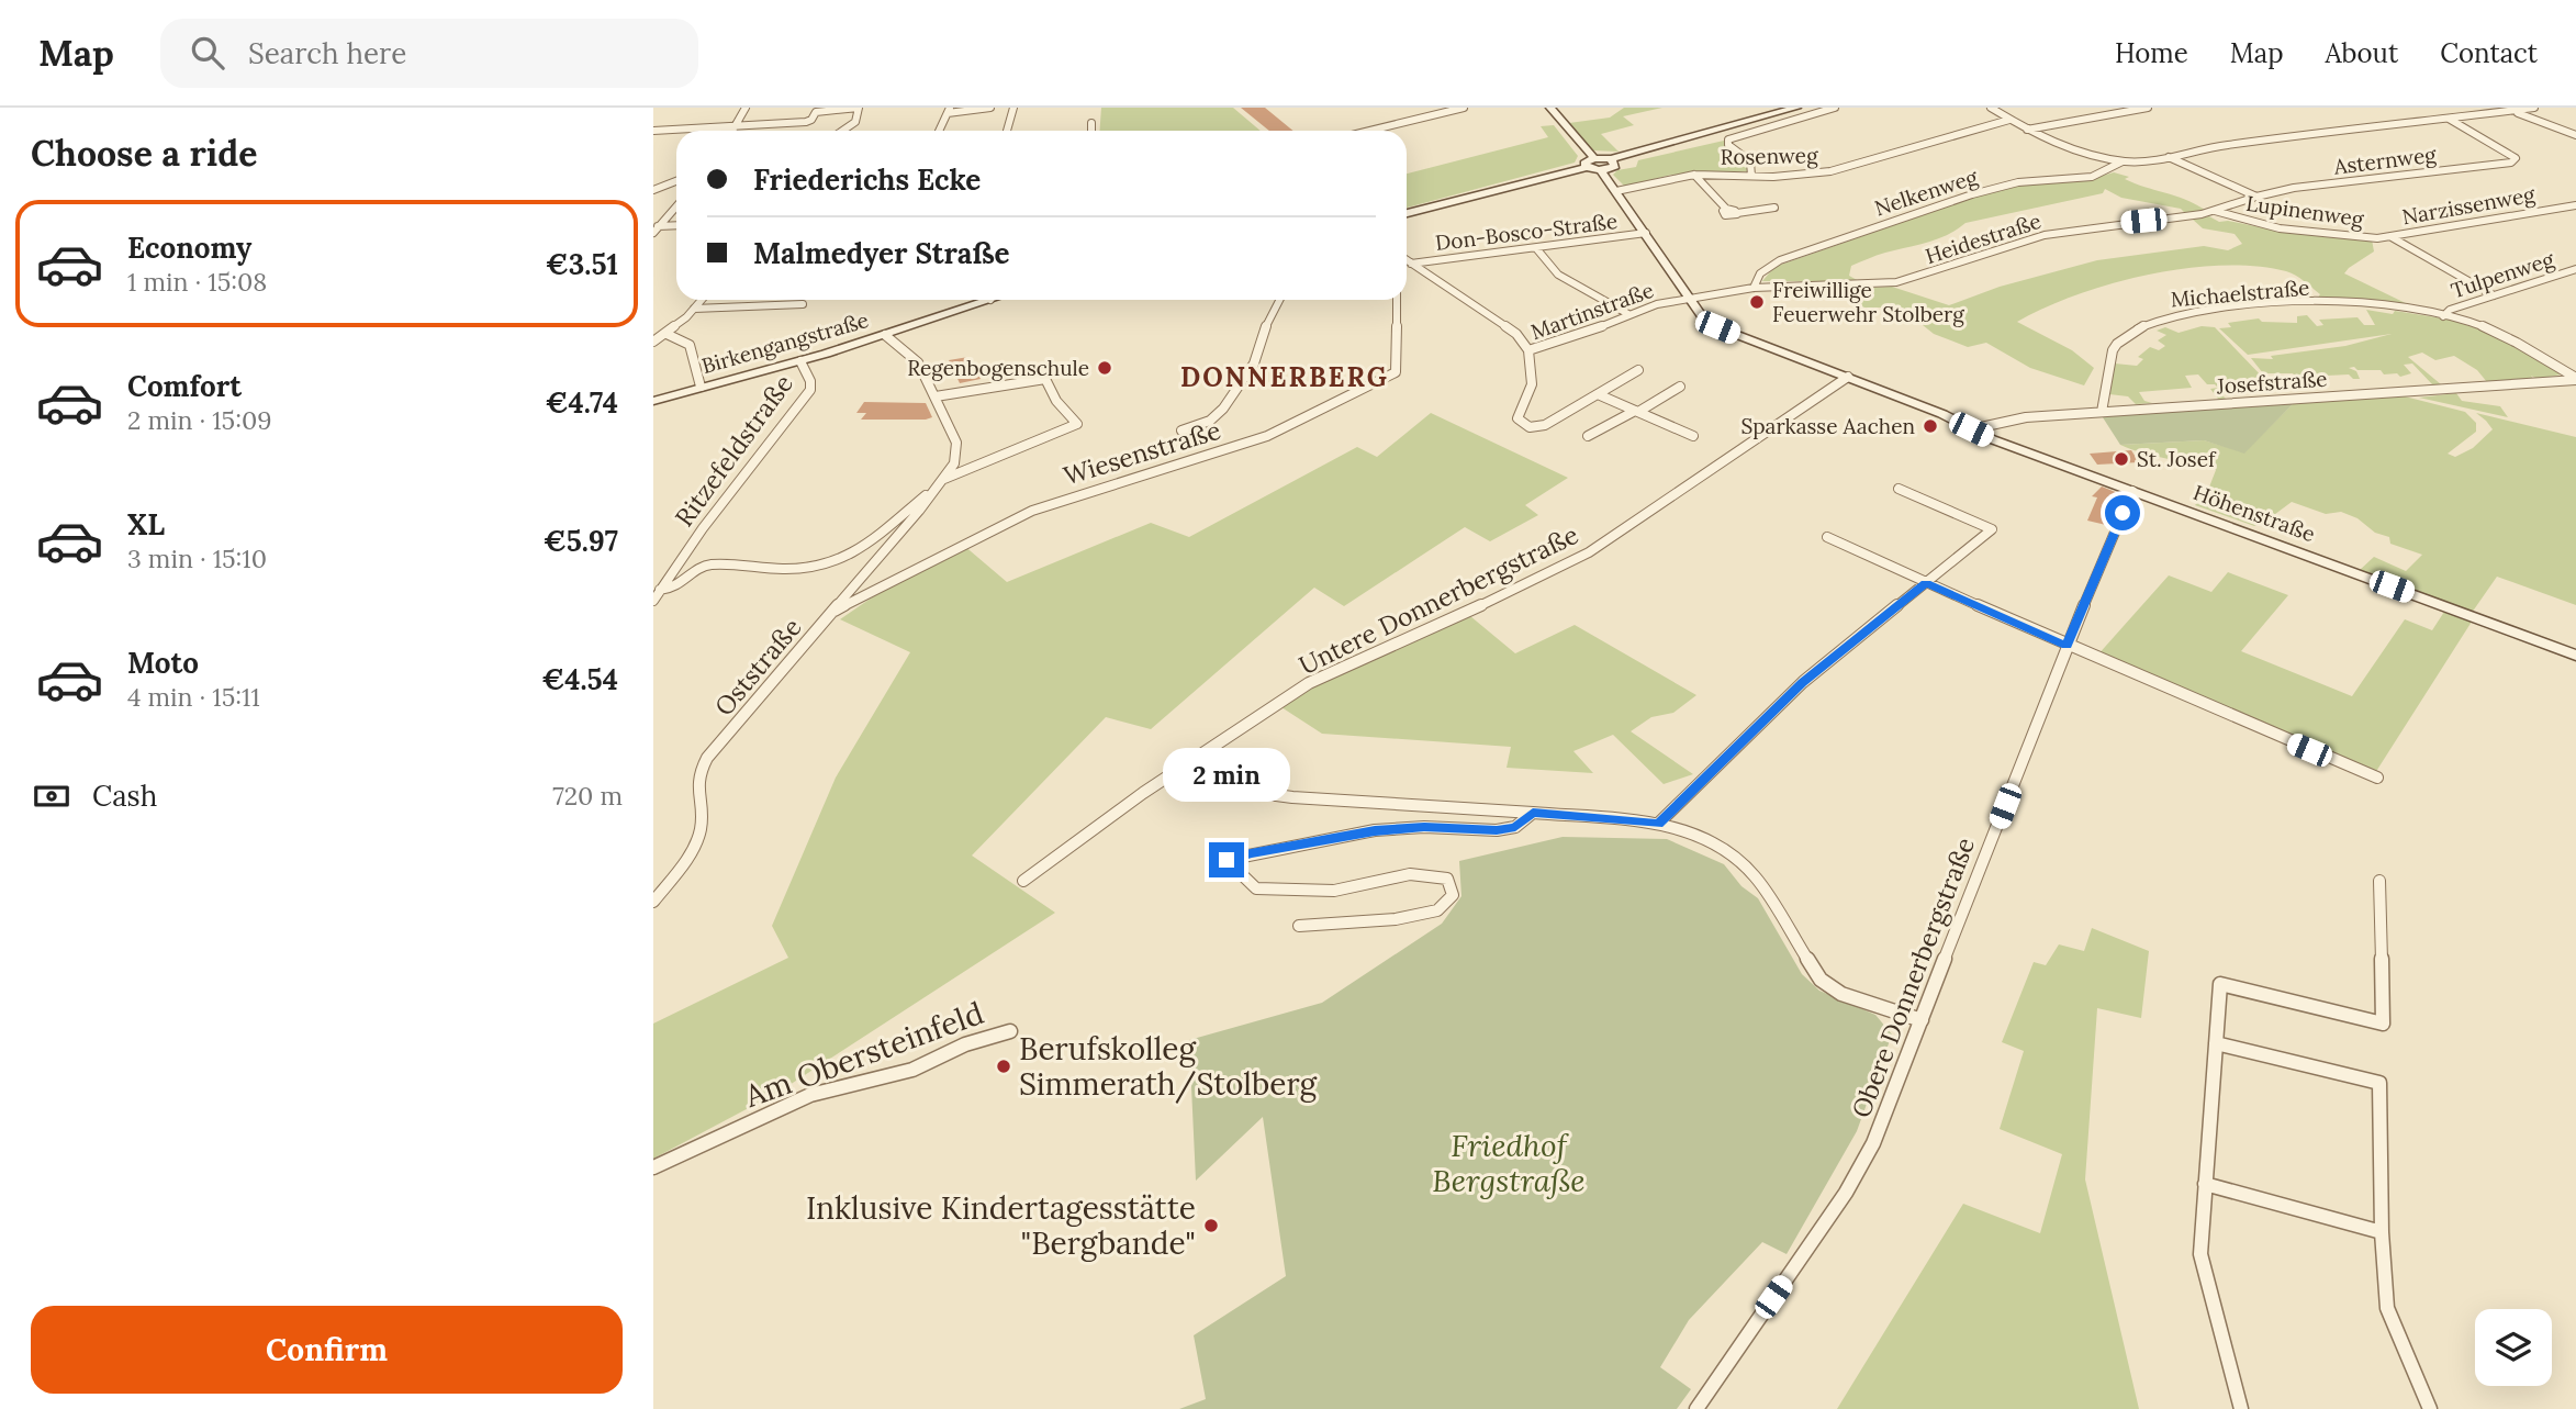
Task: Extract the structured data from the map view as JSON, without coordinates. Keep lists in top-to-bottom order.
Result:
{
  "streets": {
    "street": [
      "Rosenweg",
      "Asternweg",
      "Nelkenweg",
      "Narzissenweg",
      "Lupinenweg",
      "Don-Bosco-Straße",
      "Heidestraße",
      "Tulpenweg",
      "Michaelstraße",
      "Martinstraße",
      "Birkengangstraße",
      "Josefstraße",
      "Ritzefeldstraße",
      "Wiesenstraße",
      "Höhenstraße",
      "Untere Donnerbergstraße",
      "Oststraße",
      "Obere Donnerbergstraße",
      "Am Obersteinfeld"
    ]
  },
  "crossings": [
    ["Rosenweg", "Höhenstraße"],
    ["Asternweg", "Heidestraße"],
    ["Nelkenweg", "Heidestraße"],
    ["Narzissenweg", "Lupinenweg"],
    ["Narzissenweg", "Tulpenweg"],
    ["Lupinenweg", "Heidestraße"],
    ["Don-Bosco-Straße", "Höhenstraße"],
    ["Heidestraße", "Martinstraße"],
    ["Heidestraße", "Höhenstraße"],
    ["Tulpenweg", "Michaelstraße"],
    ["Michaelstraße", "Josefstraße"],
    ["Martinstraße", "Höhenstraße"],
    ["Birkengangstraße", "Ritzefeldstraße"],
    ["Birkengangstraße", "Oststraße"],
    ["Josefstraße", "Höhenstraße"],
    ["Wiesenstraße", "Oststraße"],
    ["Höhenstraße", "Untere Donnerbergstraße"],
    ["Höhenstraße", "Obere Donnerbergstraße"]
  ],
  "districts": ["DONNERBERG"],
  "parks": ["Friedhof Bergstraße"],
  "places": [
    "Freiwillige Feuerwehr Stolberg",
    "Regenbogenschule",
    "Sparkasse Aachen",
    "St. Josef",
    "Berufskolleg Simmerath/Stolberg",
    "Inklusive Kindertagesstätte \"Bergbande\""
  ],
  "page": {
    "header": "Map",
    "search": "Search here",
    "nav": [
      "Home",
      "Map",
      "About",
      "Contact"
    ],
    "heading": "Choose a ride",
    "banner": ["Friederichs Ecke", "Malmedyer Straße"],
    "list": [
      {
        "name": "Economy",
        "note": "1 min · 15:08",
        "value": "€3.51"
      },
      {
        "name": "Comfort",
        "note": "2 min · 15:09",
        "value": "€4.74"
      },
      {
        "name": "XL",
        "note": "3 min · 15:10",
        "value": "€5.97"
      },
      {
        "name": "Moto",
        "note": "4 min · 15:11",
        "value": "€4.54"
      }
    ],
    "bubble": "2 min",
    "pay": ["Cash", "720 m"],
    "buttons": "Confirm"
  }
}
